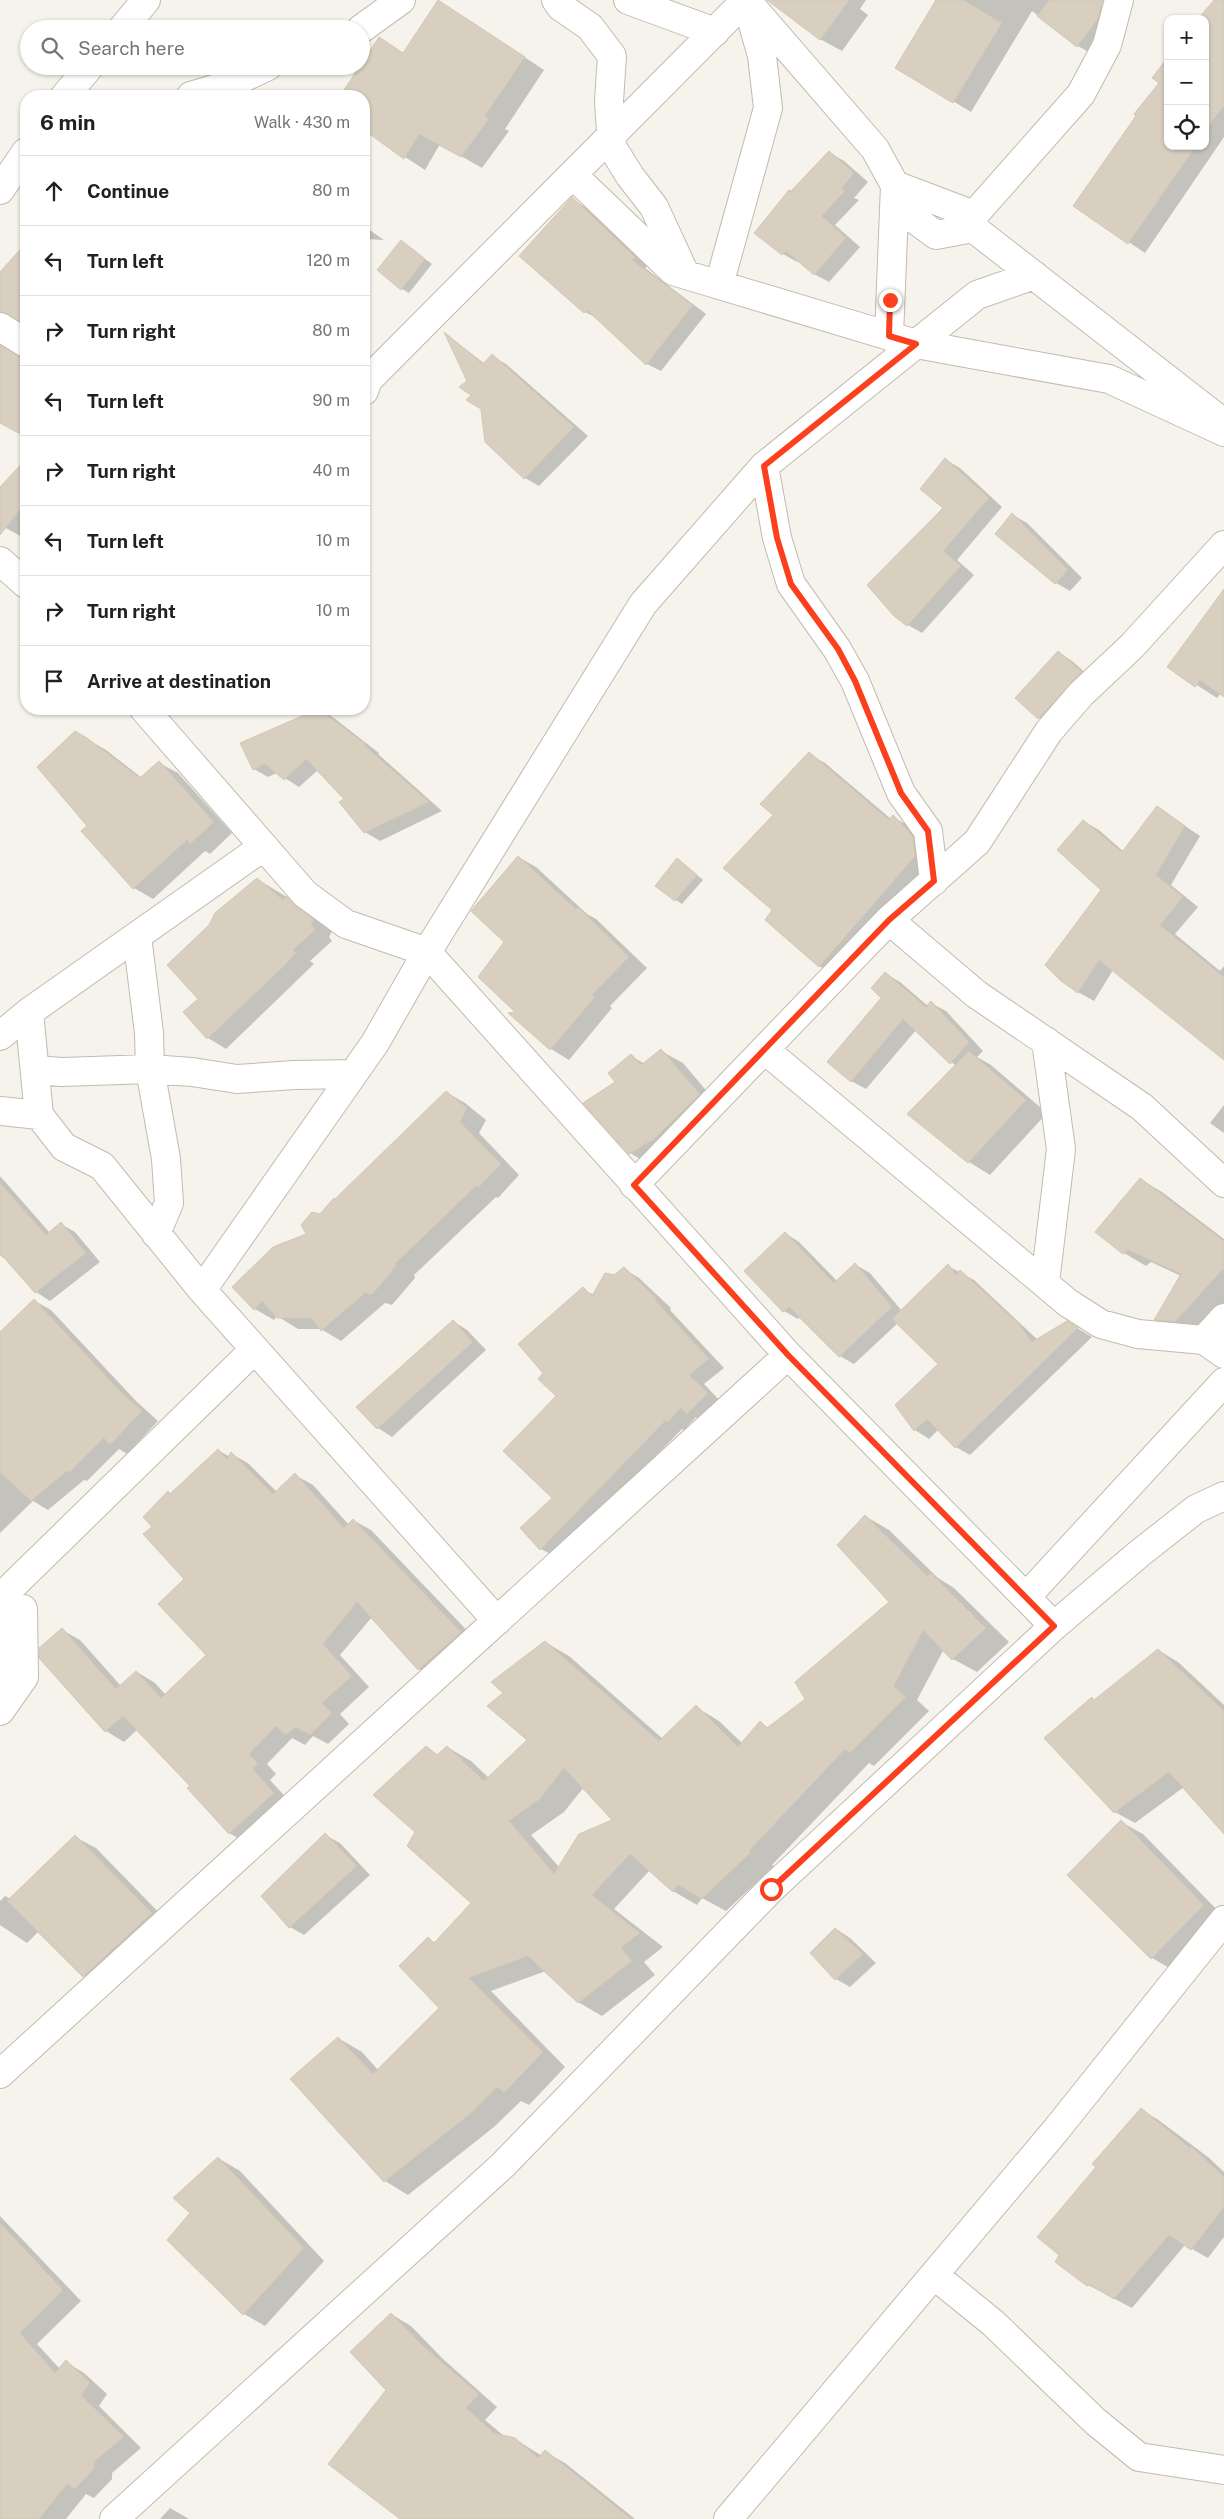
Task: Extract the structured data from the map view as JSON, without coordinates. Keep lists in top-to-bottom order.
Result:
{
  "page": {
    "map_buttons": ["+", "−"],
    "search": "Search here",
    "heading": ["6 min", "Walk · 430 m"],
    "list": [
      ["Continue", "80 m"],
      ["Turn left", "120 m"],
      ["Turn right", "80 m"],
      ["Turn left", "90 m"],
      ["Turn right", "40 m"],
      ["Turn left", "10 m"],
      ["Turn right", "10 m"],
      "Arrive at destination"
    ]
  }
}
